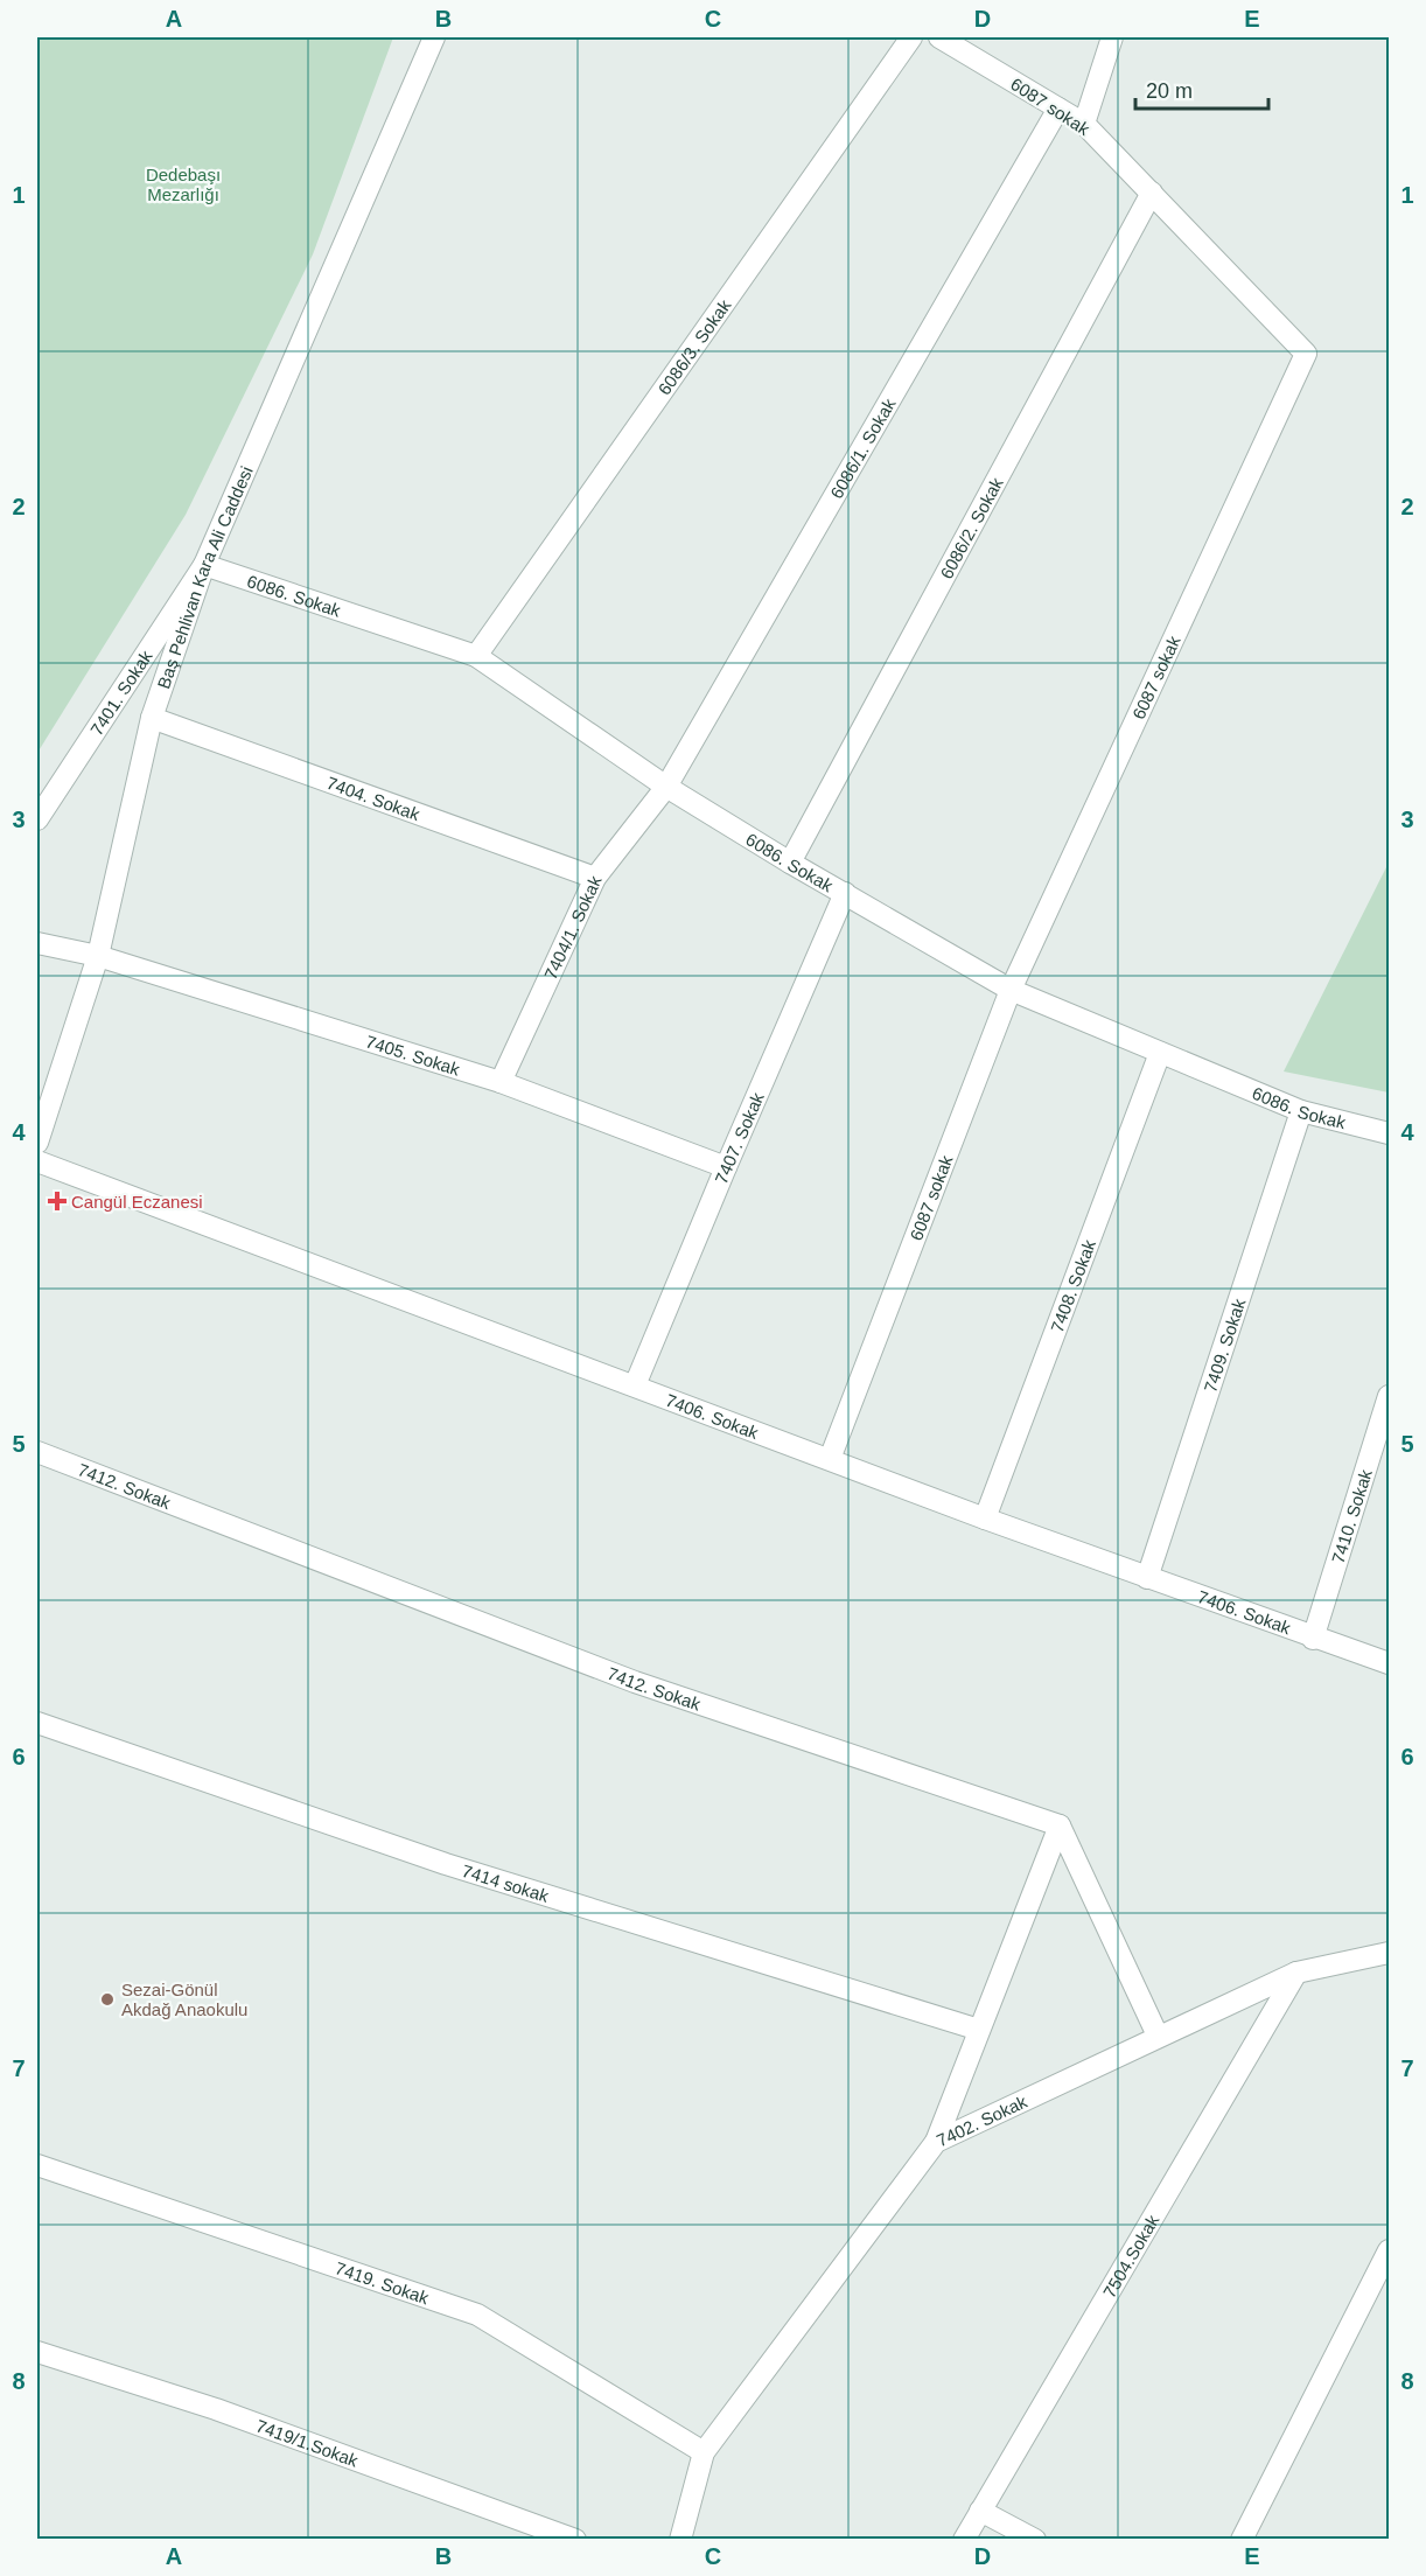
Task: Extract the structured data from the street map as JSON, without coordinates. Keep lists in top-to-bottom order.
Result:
{
  "streets": {
    "street": [
      "6087 sokak",
      "6086/3. Sokak",
      "6086/1. Sokak",
      "6086/2. Sokak",
      "Baş Pehlivan Kara Ali Caddesi",
      "6086. Sokak",
      "7401. Sokak",
      "7404. Sokak",
      "7404/1. Sokak",
      "7405. Sokak",
      "7407. Sokak",
      "7408. Sokak",
      "7409. Sokak",
      "7406. Sokak",
      "7412. Sokak",
      "7410. Sokak",
      "7414 sokak",
      "7402. Sokak",
      "7504.Sokak",
      "7419. Sokak",
      "7419/1.Sokak"
    ]
  },
  "crossings": [
    ["6087 sokak", "6086/1. Sokak"],
    ["6087 sokak", "6086/2. Sokak"],
    ["6087 sokak", "6086. Sokak"],
    ["6087 sokak", "7406. Sokak"],
    ["6086/3. Sokak", "6086. Sokak"],
    ["6086/1. Sokak", "6086. Sokak"],
    ["6086/1. Sokak", "7404/1. Sokak"],
    ["6086/2. Sokak", "6086. Sokak"],
    ["Baş Pehlivan Kara Ali Caddesi", "6086. Sokak"],
    ["Baş Pehlivan Kara Ali Caddesi", "7401. Sokak"],
    ["Baş Pehlivan Kara Ali Caddesi", "7404. Sokak"],
    ["Baş Pehlivan Kara Ali Caddesi", "7405. Sokak"],
    ["6086. Sokak", "7401. Sokak"],
    ["6086. Sokak", "7404/1. Sokak"],
    ["6086. Sokak", "7407. Sokak"],
    ["6086. Sokak", "7408. Sokak"],
    ["6086. Sokak", "7409. Sokak"],
    ["7404. Sokak", "7404/1. Sokak"],
    ["7404/1. Sokak", "7405. Sokak"],
    ["7405. Sokak", "7407. Sokak"],
    ["7407. Sokak", "7406. Sokak"],
    ["7408. Sokak", "7406. Sokak"],
    ["7409. Sokak", "7406. Sokak"],
    ["7406. Sokak", "7410. Sokak"],
    ["7402. Sokak", "7504.Sokak"],
    ["7402. Sokak", "7419. Sokak"]
  ],
  "parks": ["Dedebaşı Mezarlığı"],
  "places": {
    "health": ["Cangül Eczanesi"],
    "other": ["Sezai-Gönül Akdağ Anaokulu"]
  },
  "scale_bar": "20 m",
  "grid": {
    "columns": [
      "A",
      "B",
      "C",
      "D",
      "E"
    ],
    "rows": [
      "1",
      "2",
      "3",
      "4",
      "5",
      "6",
      "7",
      "8"
    ]
  }
}
